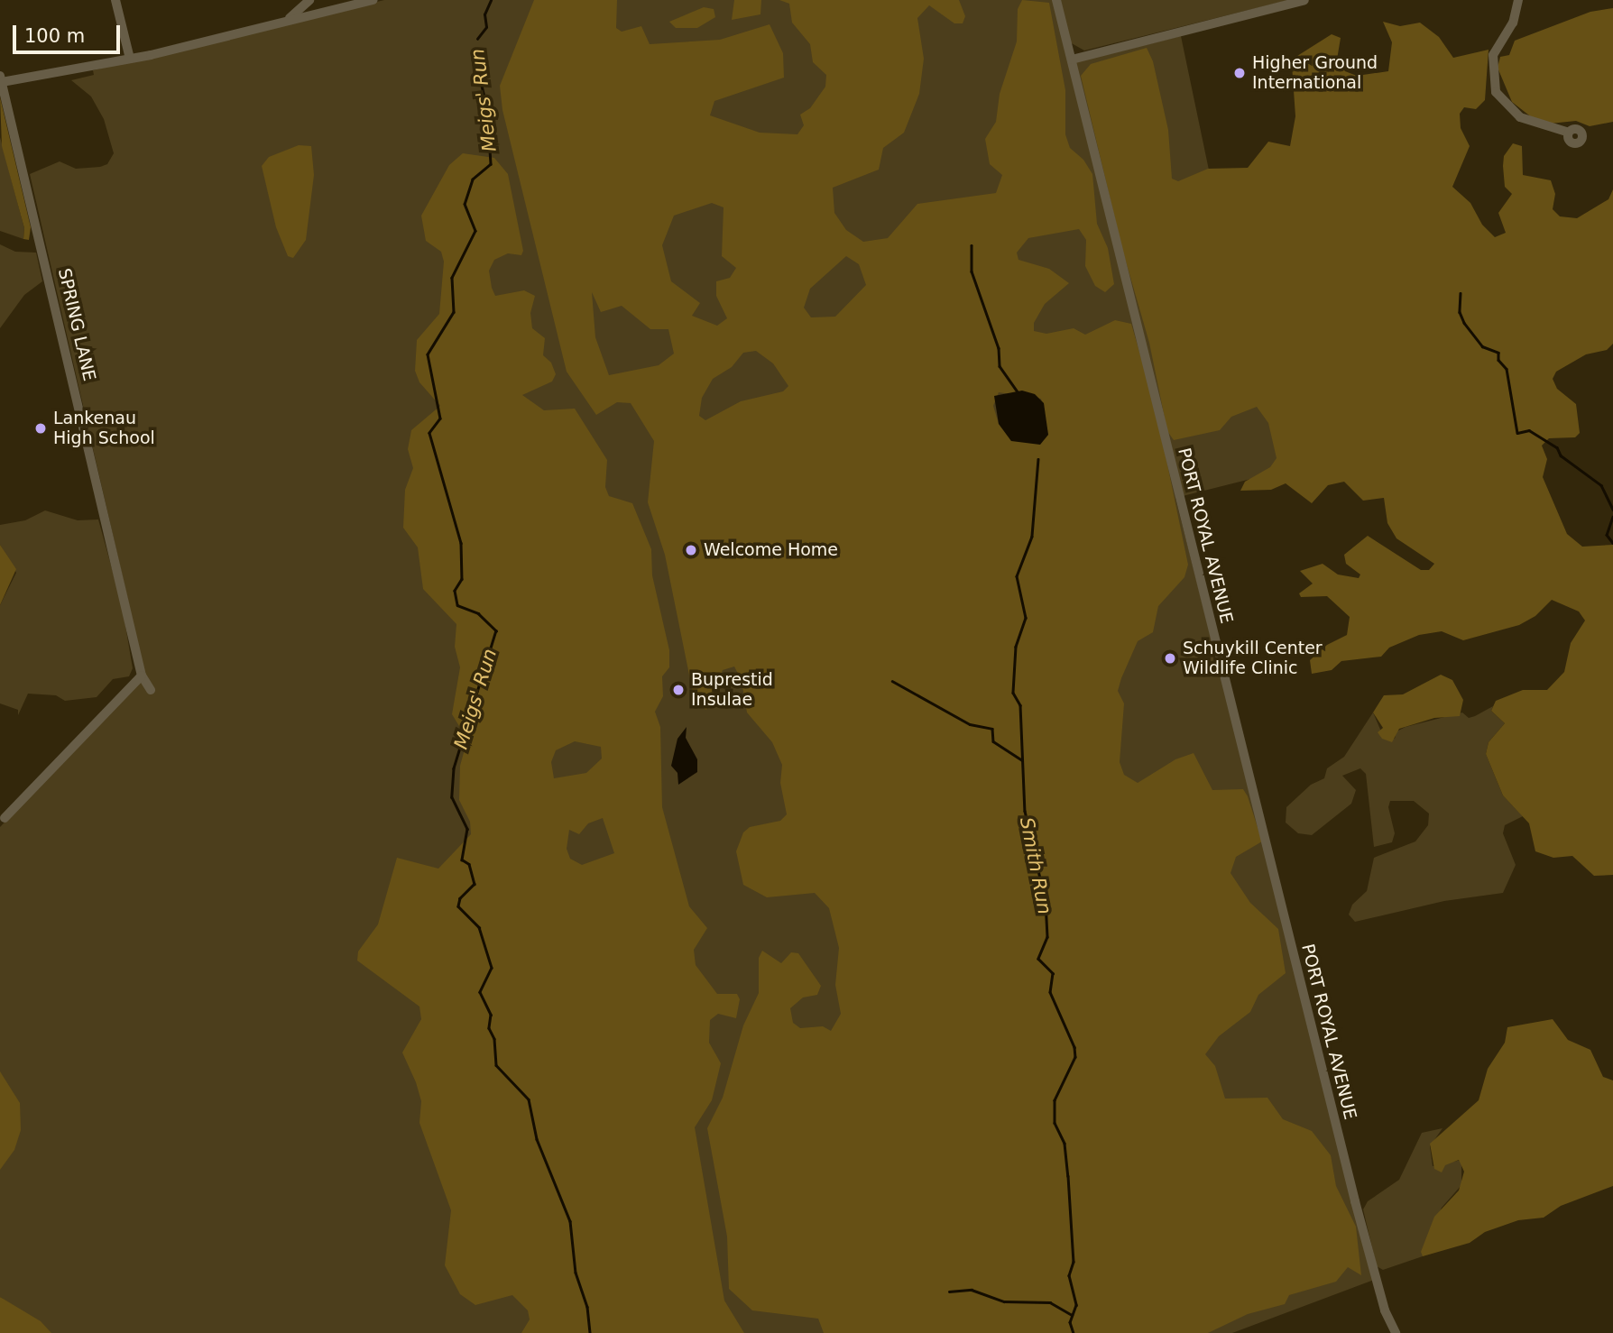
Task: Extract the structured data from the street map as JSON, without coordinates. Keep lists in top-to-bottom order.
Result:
{
  "streets": {
    "street": ["SPRING LANE", "PORT ROYAL AVENUE"]
  },
  "water": ["Meigs' Run", "Smith Run"],
  "places": [
    "Higher Ground International",
    "Lankenau High School",
    "Welcome Home",
    "Schuykill Center Wildlife Clinic",
    "Buprestid Insulae"
  ],
  "scale_bar": "100 m"
}
